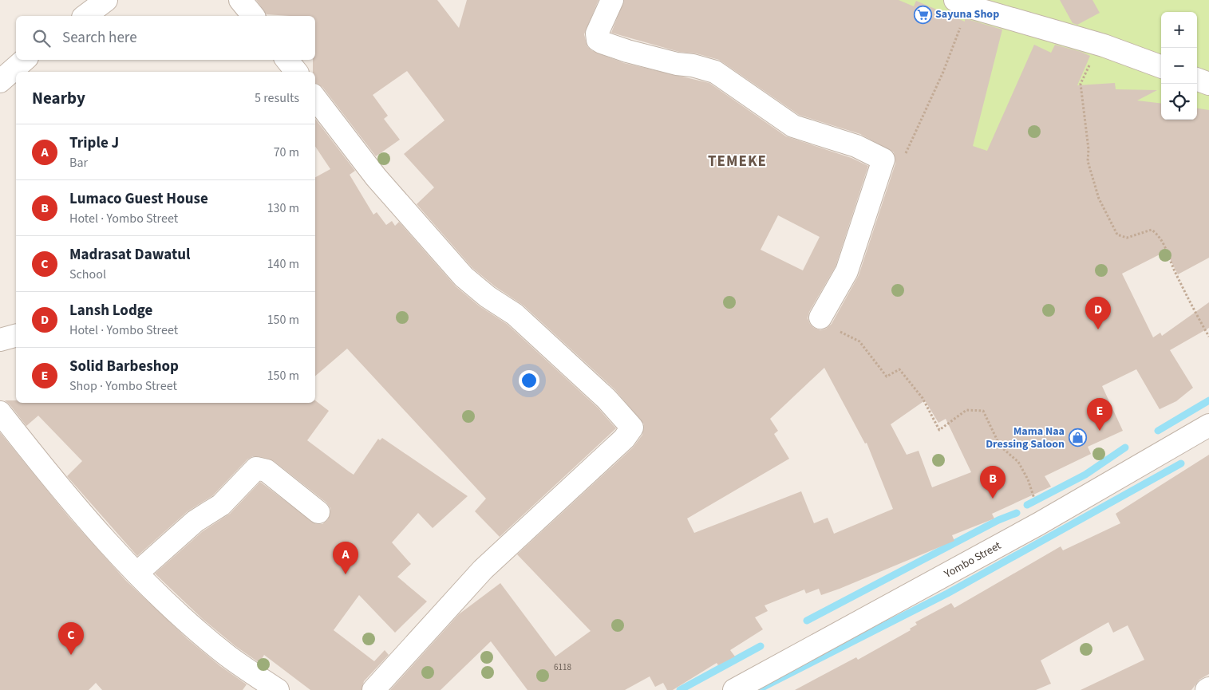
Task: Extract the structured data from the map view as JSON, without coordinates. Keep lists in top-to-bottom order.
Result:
{
  "streets": {
    "street": ["Yombo Street"]
  },
  "districts": ["TEMEKE"],
  "places": {
    "supermarket": ["Sayuna Shop"],
    "shop": ["Mama Naa Dressing Saloon"]
  },
  "house_numbers": ["6118"],
  "page": {
    "map_buttons": ["+", "−"],
    "search": "Search here",
    "heading": ["Nearby", "5 results"],
    "list": [
      {
        "mark": "A",
        "name": "Triple J",
        "note": "Bar",
        "value": "70 m"
      },
      {
        "mark": "B",
        "name": "Lumaco Guest House",
        "note": "Hotel · Yombo Street",
        "value": "130 m"
      },
      {
        "mark": "C",
        "name": "Madrasat Dawatul",
        "note": "School",
        "value": "140 m"
      },
      {
        "mark": "D",
        "name": "Lansh Lodge",
        "note": "Hotel · Yombo Street",
        "value": "150 m"
      },
      {
        "mark": "E",
        "name": "Solid Barbeshop",
        "note": "Shop · Yombo Street",
        "value": "150 m"
      }
    ],
    "pins": [
      "D",
      "E",
      "B",
      "A",
      "C"
    ]
  }
}
